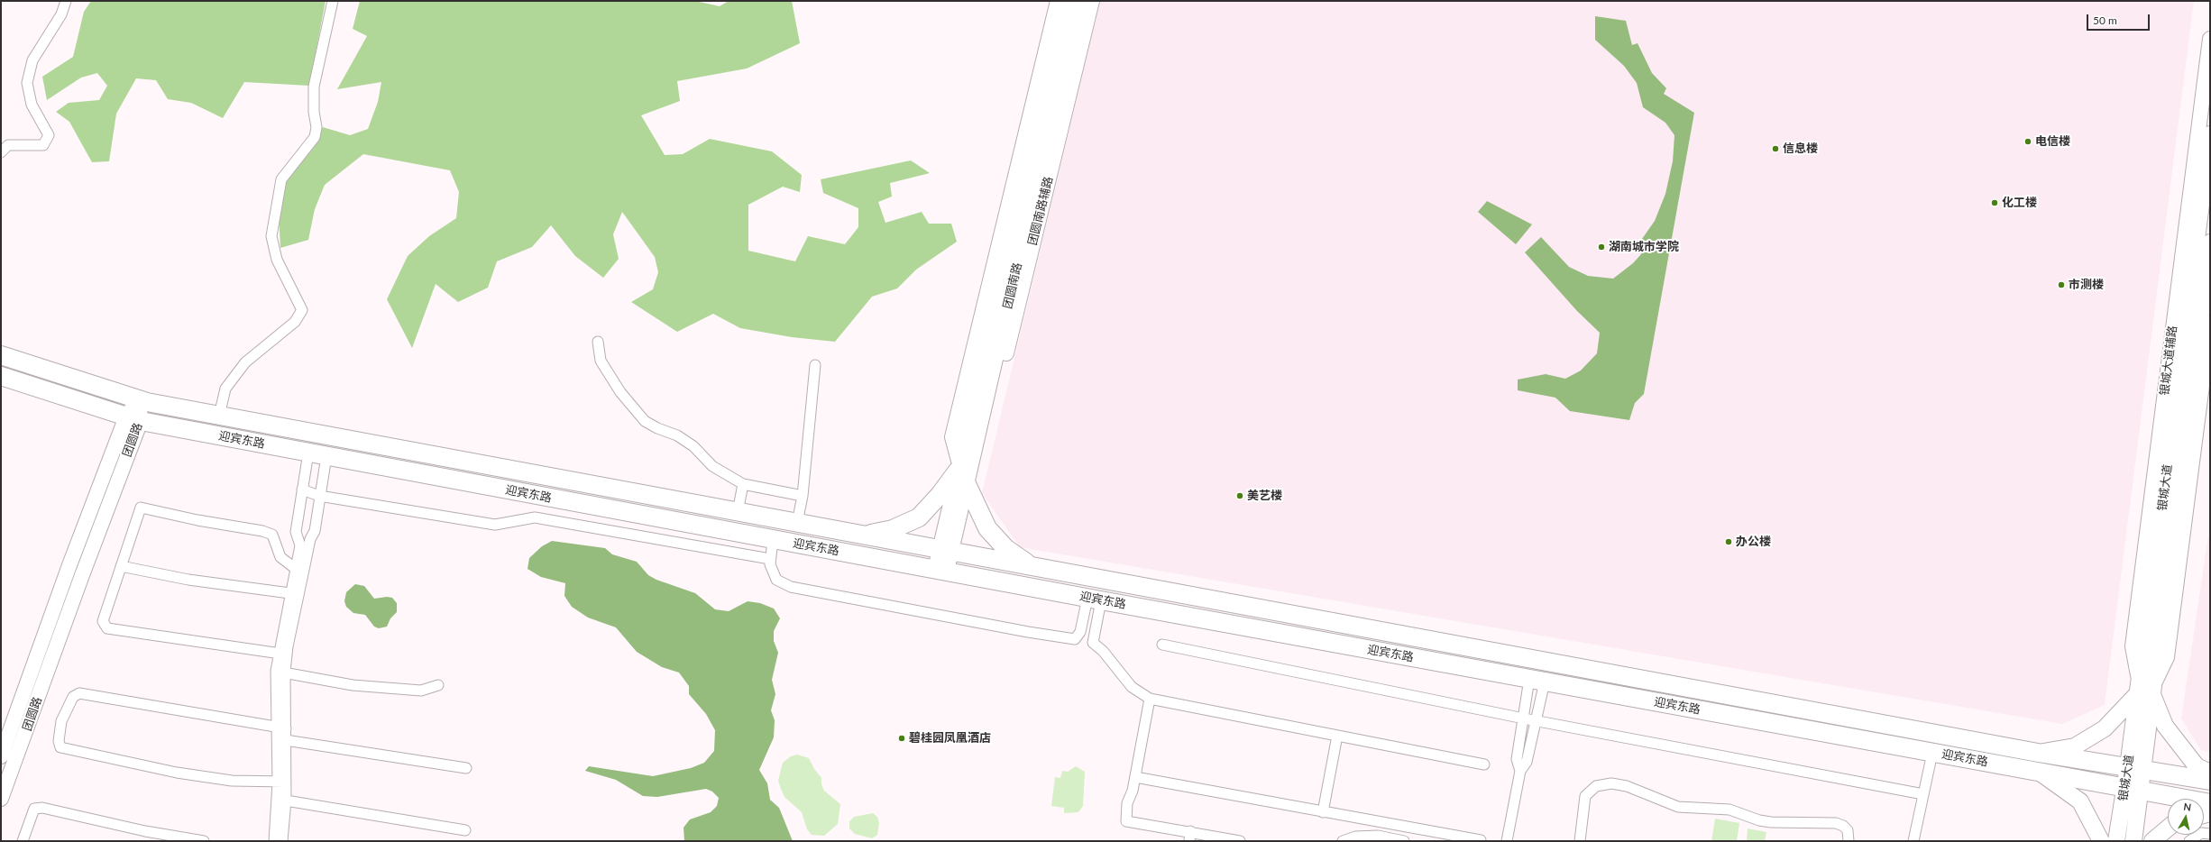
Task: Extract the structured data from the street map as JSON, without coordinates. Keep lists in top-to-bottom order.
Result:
{
  "streets": {
    "highway": ["迎宾东路"],
    "main road": ["银城大道"],
    "street": [
      "团圆南路辅路",
      "团圆南路",
      "银城大道辅路",
      "团圆路"
    ]
  },
  "crossings": [
    ["团圆南路辅路", "团圆南路"],
    ["团圆南路", "迎宾东路"],
    ["银城大道辅路", "银城大道"],
    ["团圆路", "迎宾东路"],
    ["迎宾东路", "银城大道"]
  ],
  "places": [
    "电信楼",
    "信息楼",
    "化工楼",
    "湖南城市学院",
    "市测楼",
    "美艺楼",
    "办公楼",
    "碧桂园凤凰酒店"
  ],
  "scale_bar": "50 m",
  "north": "top"
}
